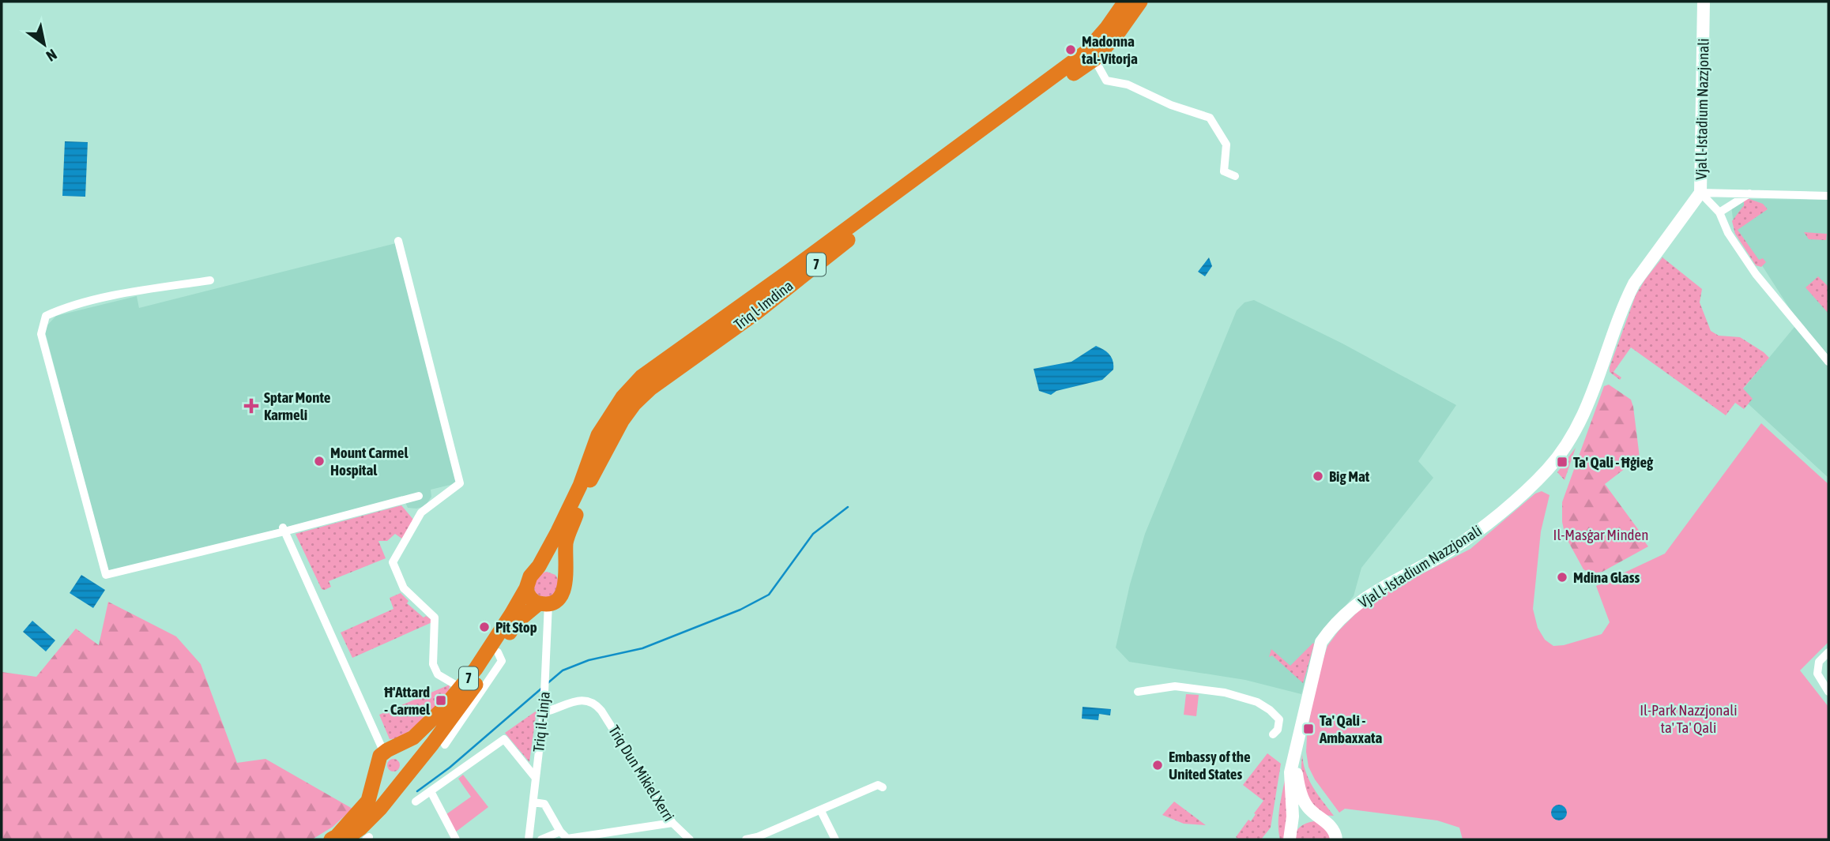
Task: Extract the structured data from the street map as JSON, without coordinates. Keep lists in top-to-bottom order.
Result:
{
  "streets": {
    "highway": ["7", "Triq l-Imdina"],
    "main road": ["Vjal l-Istadium Nazzjonali"],
    "street": ["Triq il-Linja", "Triq Dun Mikiel Xerri"]
  },
  "crossings": [
    ["Triq l-Imdina", "Triq il-Linja"],
    ["Triq il-Linja", "Triq Dun Mikiel Xerri"]
  ],
  "parks": ["Il-Masġar Minden", "Il-Park Nazzjonali ta' Ta' Qali"],
  "places": {
    "other": [
      "Madonna tal-Vitorja",
      "Mount Carmel Hospital",
      "Big Mat",
      "Mdina Glass",
      "Pit Stop",
      "Embassy of the United States"
    ],
    "health": ["Sptar Monte Karmeli"],
    "transit": ["Ta' Qali - Ħġieġ", "Ħ'Attard - Carmel", "Ta' Qali - Ambaxxata"]
  },
  "north": "bottom right"
}
